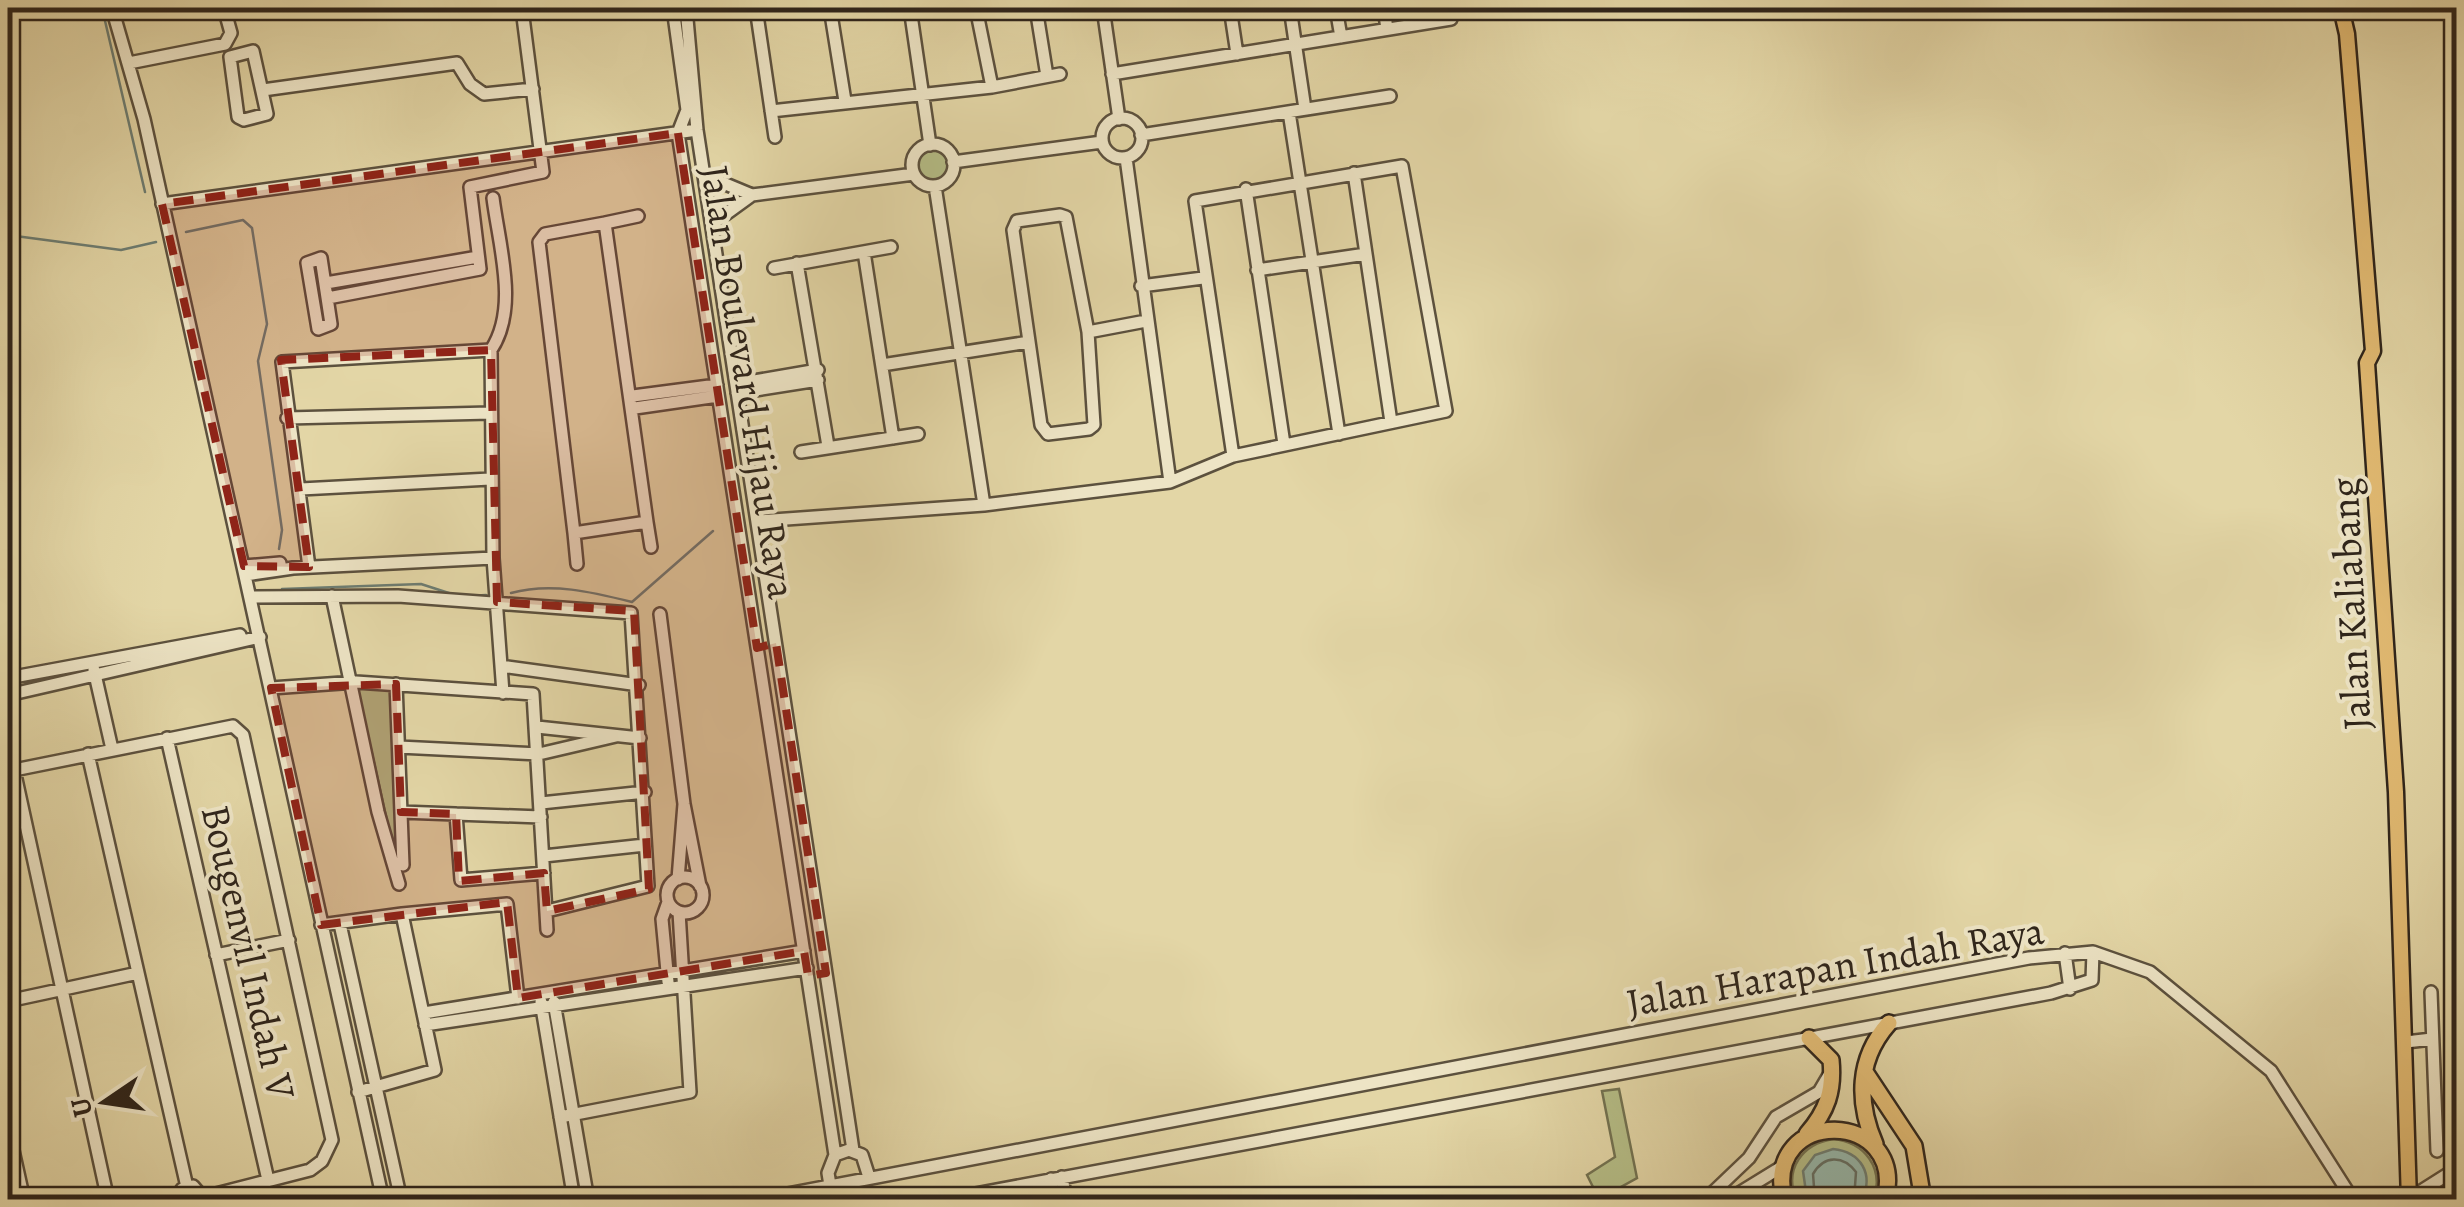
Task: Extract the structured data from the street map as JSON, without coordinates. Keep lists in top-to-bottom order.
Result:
{
  "streets": {
    "main road": ["Jalan Kaliabang"],
    "street": ["Jalan Boulevard Hijau Raya", "Bougenvil Indah V", "Jalan Harapan Indah Raya"]
  },
  "north": "left"
}
